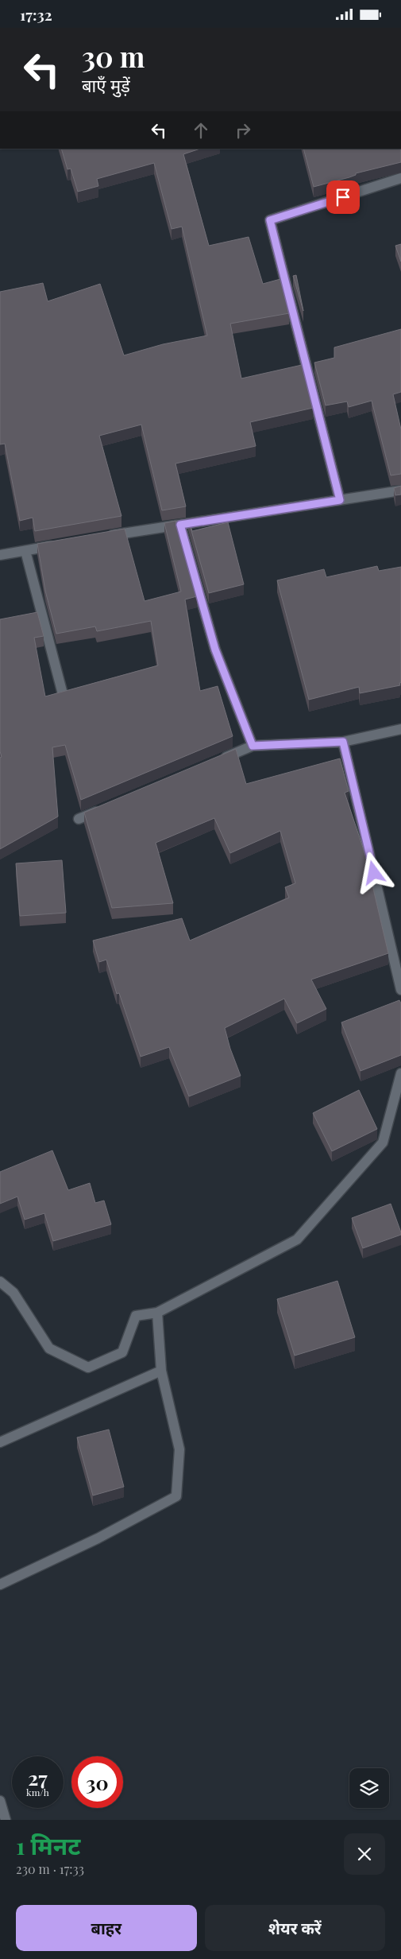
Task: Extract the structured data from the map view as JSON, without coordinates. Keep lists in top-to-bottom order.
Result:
{
  "page": {
    "status": "17:32",
    "turn": ["30 m", "बाएँ मुड़ें"],
    "speed": "27 km/h",
    "limit": "30",
    "heading": ["1 मिनट", "230 m · 17:33"],
    "buttons": ["बाहर", "शेयर करें"]
  }
}
